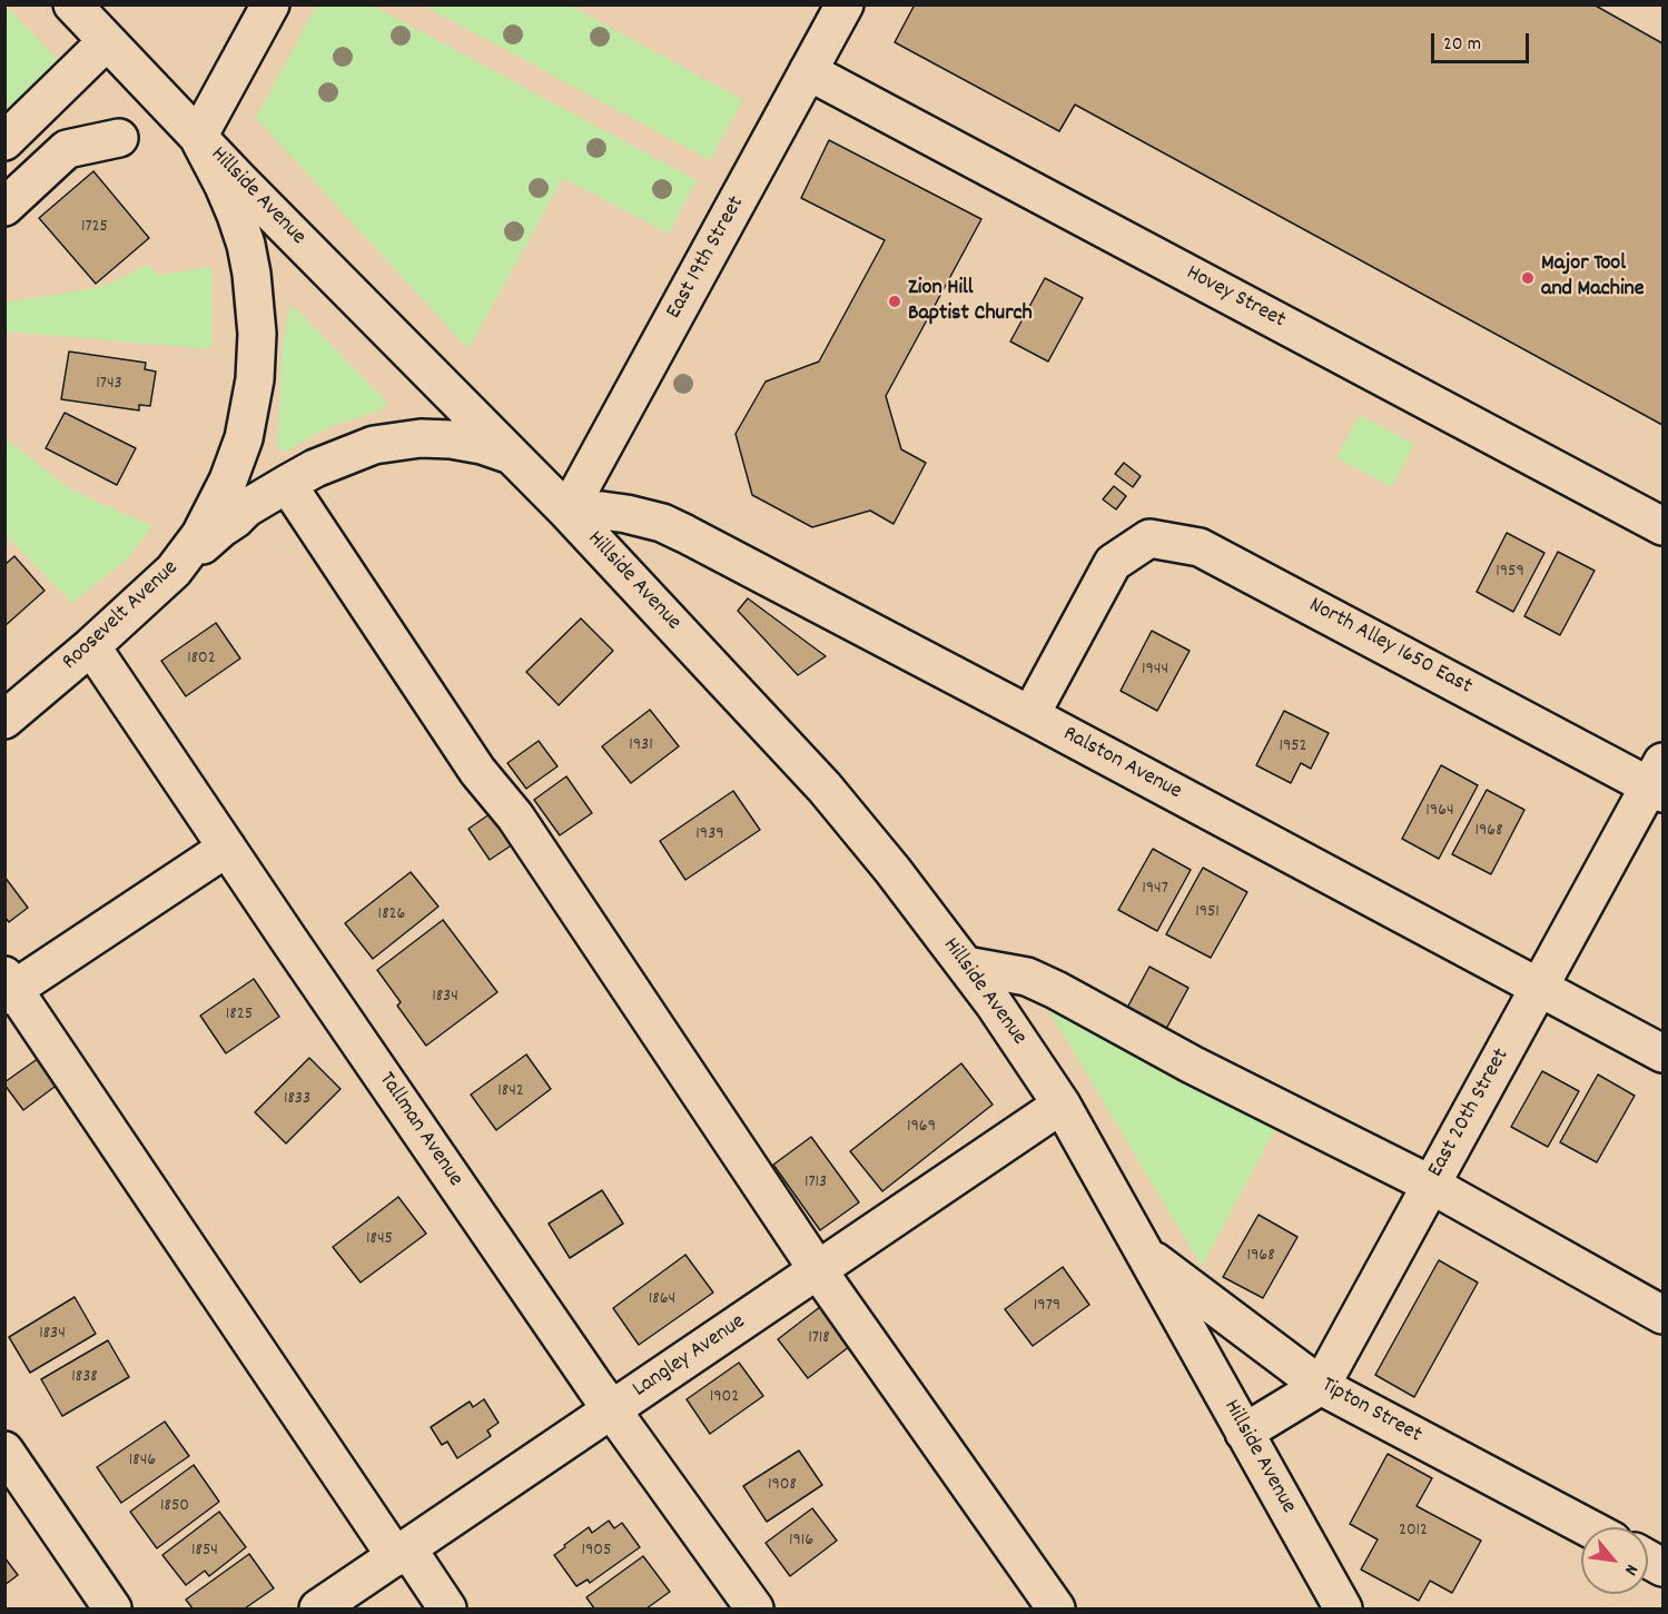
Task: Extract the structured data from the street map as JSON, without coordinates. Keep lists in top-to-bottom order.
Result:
{
  "streets": {
    "street": [
      "Hillside Avenue",
      "East 19th Street",
      "Hovey Street",
      "Roosevelt Avenue",
      "North Alley 1650 East",
      "Ralston Avenue",
      "East 20th Street",
      "Tallman Avenue",
      "Langley Avenue",
      "Tipton Street"
    ]
  },
  "crossings": [
    ["Hillside Avenue", "East 19th Street"],
    ["Hillside Avenue", "Roosevelt Avenue"],
    ["Hillside Avenue", "Ralston Avenue"],
    ["Hillside Avenue", "East 20th Street"],
    ["Hillside Avenue", "Langley Avenue"],
    ["Hillside Avenue", "Tipton Street"],
    ["East 19th Street", "Hovey Street"],
    ["East 19th Street", "Ralston Avenue"],
    ["Roosevelt Avenue", "Tallman Avenue"],
    ["North Alley 1650 East", "Ralston Avenue"],
    ["North Alley 1650 East", "East 20th Street"],
    ["Ralston Avenue", "East 20th Street"],
    ["East 20th Street", "Tipton Street"],
    ["Tallman Avenue", "Langley Avenue"]
  ],
  "places": ["Major Tool and Machine", "Zion Hill Baptist Church"],
  "house_numbers": [
    "1725",
    "1743",
    "1959",
    "1802",
    "1944",
    "1931",
    "1952",
    "1964",
    "1968",
    "1939",
    "1947",
    "1951",
    "1826",
    "1834",
    "1825",
    "1842",
    "1833",
    "1969",
    "1713",
    "1845",
    "1968",
    "1864",
    "1979",
    "1834",
    "1718",
    "1838",
    "1902",
    "1846",
    "1908",
    "1850",
    "2012",
    "1916",
    "1854",
    "1905"
  ],
  "scale_bar": "20 m",
  "north": "bottom right"
}
